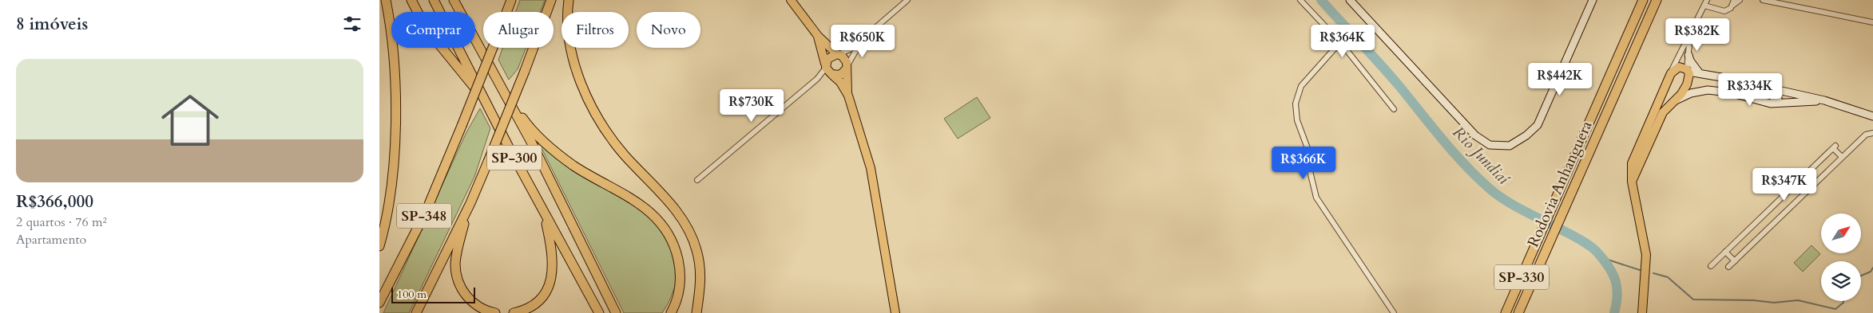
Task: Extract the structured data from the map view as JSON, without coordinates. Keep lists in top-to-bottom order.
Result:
{
  "streets": {
    "highway": [
      "SP-300",
      "Rodovia Anhanguera",
      "SP-348",
      "SP-330"
    ]
  },
  "water": ["Rio Jundiaí"],
  "scale_bar": "100 m",
  "north": "top right",
  "page": {
    "heading": "8 imóveis",
    "chip": [
      "Comprar",
      "Alugar",
      "Filtros",
      "Novo"
    ],
    "price": [
      "R$382K",
      "R$650K",
      "R$364K",
      "R$442K",
      "R$334K",
      "R$730K",
      "R$366K",
      "R$347K"
    ],
    "list": [
      {
        "name": "R$366,000",
        "note": "2 quartos · 76 m² · Apartamento"
      }
    ],
    "scale": "100 m"
  }
}
